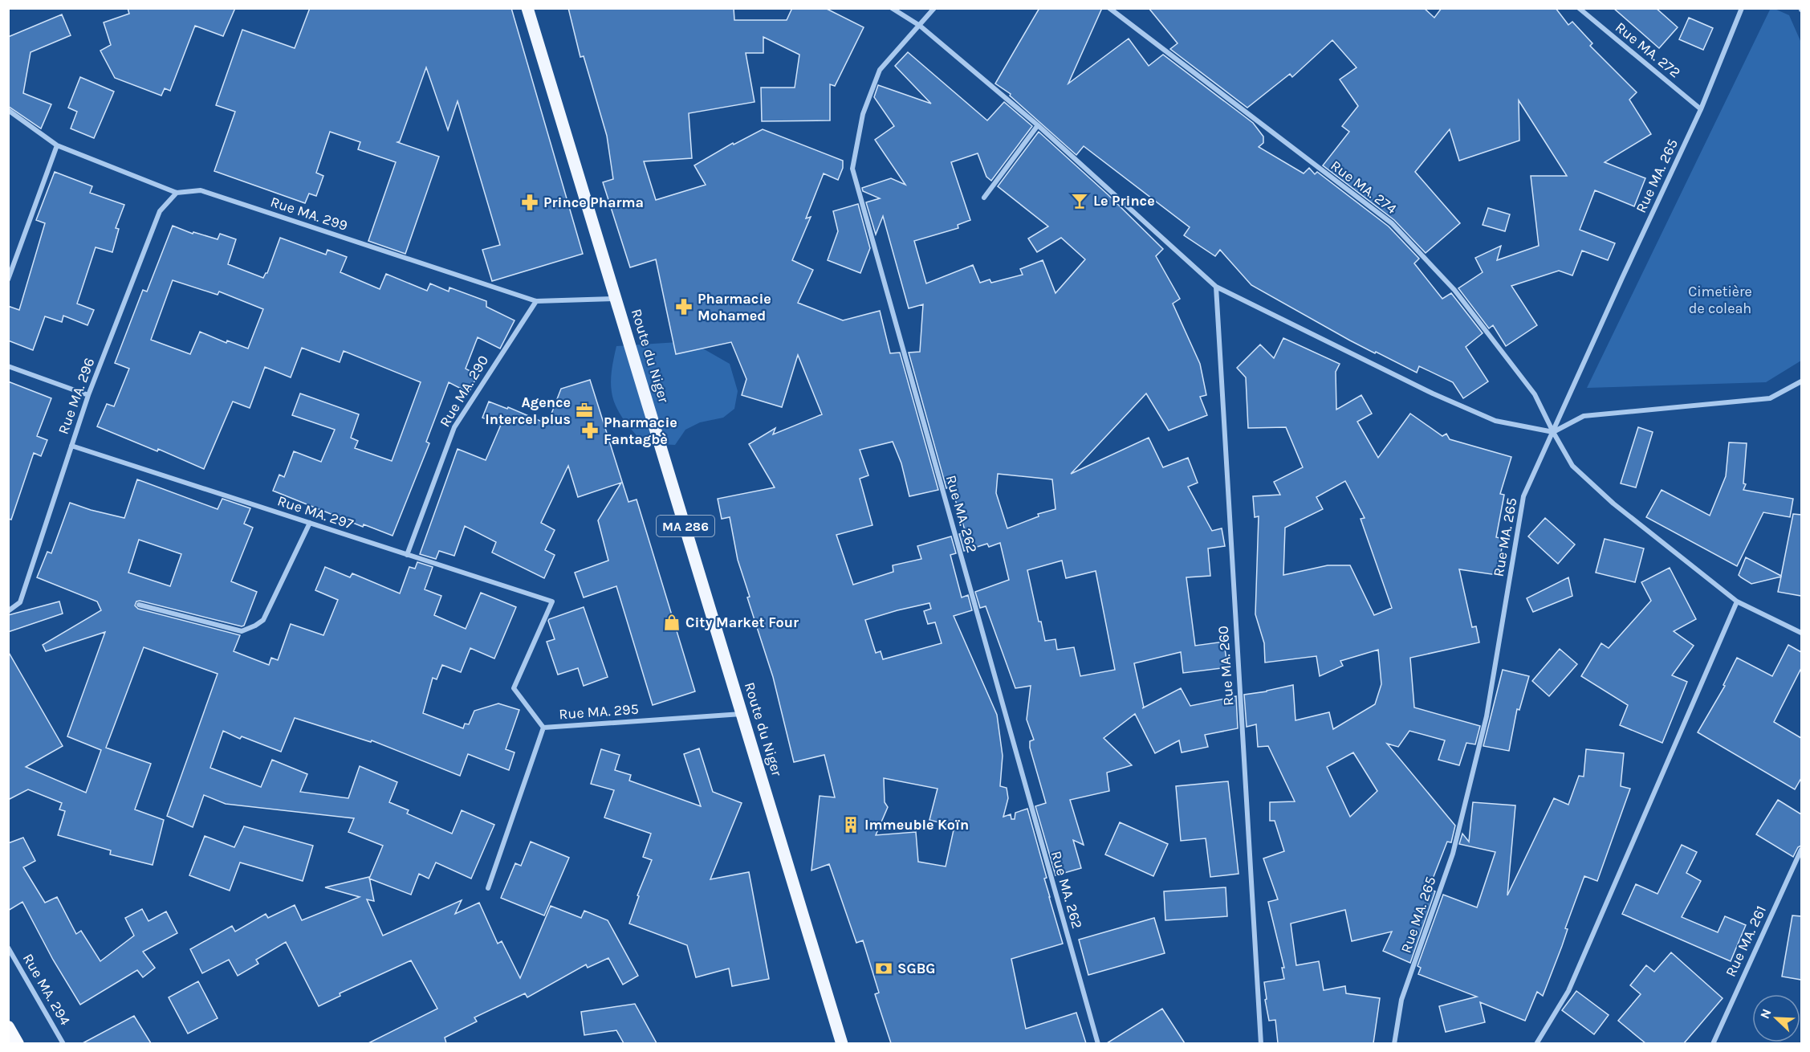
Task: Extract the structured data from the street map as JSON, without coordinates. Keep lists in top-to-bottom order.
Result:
{
  "streets": {
    "main road": ["Route du Niger", "MA 286"],
    "street": [
      "Rue MA. 272",
      "Rue MA. 265",
      "Rue MA. 274",
      "Rue MA. 299",
      "Rue MA. 290",
      "Rue MA. 296",
      "Rue MA. 297",
      "Rue MA. 262",
      "Rue MA. 260",
      "Rue MA. 295",
      "Rue MA. 261",
      "Rue MA. 294"
    ]
  },
  "crossings": [
    ["Rue MA. 272", "Rue MA. 265"],
    ["Rue MA. 265", "Rue MA. 274"],
    ["Rue MA. 299", "Route du Niger"],
    ["Rue MA. 299", "Rue MA. 290"],
    ["Rue MA. 299", "Rue MA. 296"],
    ["Route du Niger", "Rue MA. 295"],
    ["Rue MA. 290", "Rue MA. 297"],
    ["Rue MA. 296", "Rue MA. 297"],
    ["Rue MA. 297", "Rue MA. 295"]
  ],
  "parks": ["Cimetière de coleah"],
  "places": {
    "bar": ["Le Prince"],
    "pharmacy": ["Prince Pharma", "Pharmacie Mohamed", "Pharmacie Fantagbè"],
    "office": ["Agence Intercel plus"],
    "shop": ["City Market Four"],
    "building": ["Immeuble Koïn"],
    "bank": ["SGBG"]
  },
  "north": "top left"
}
